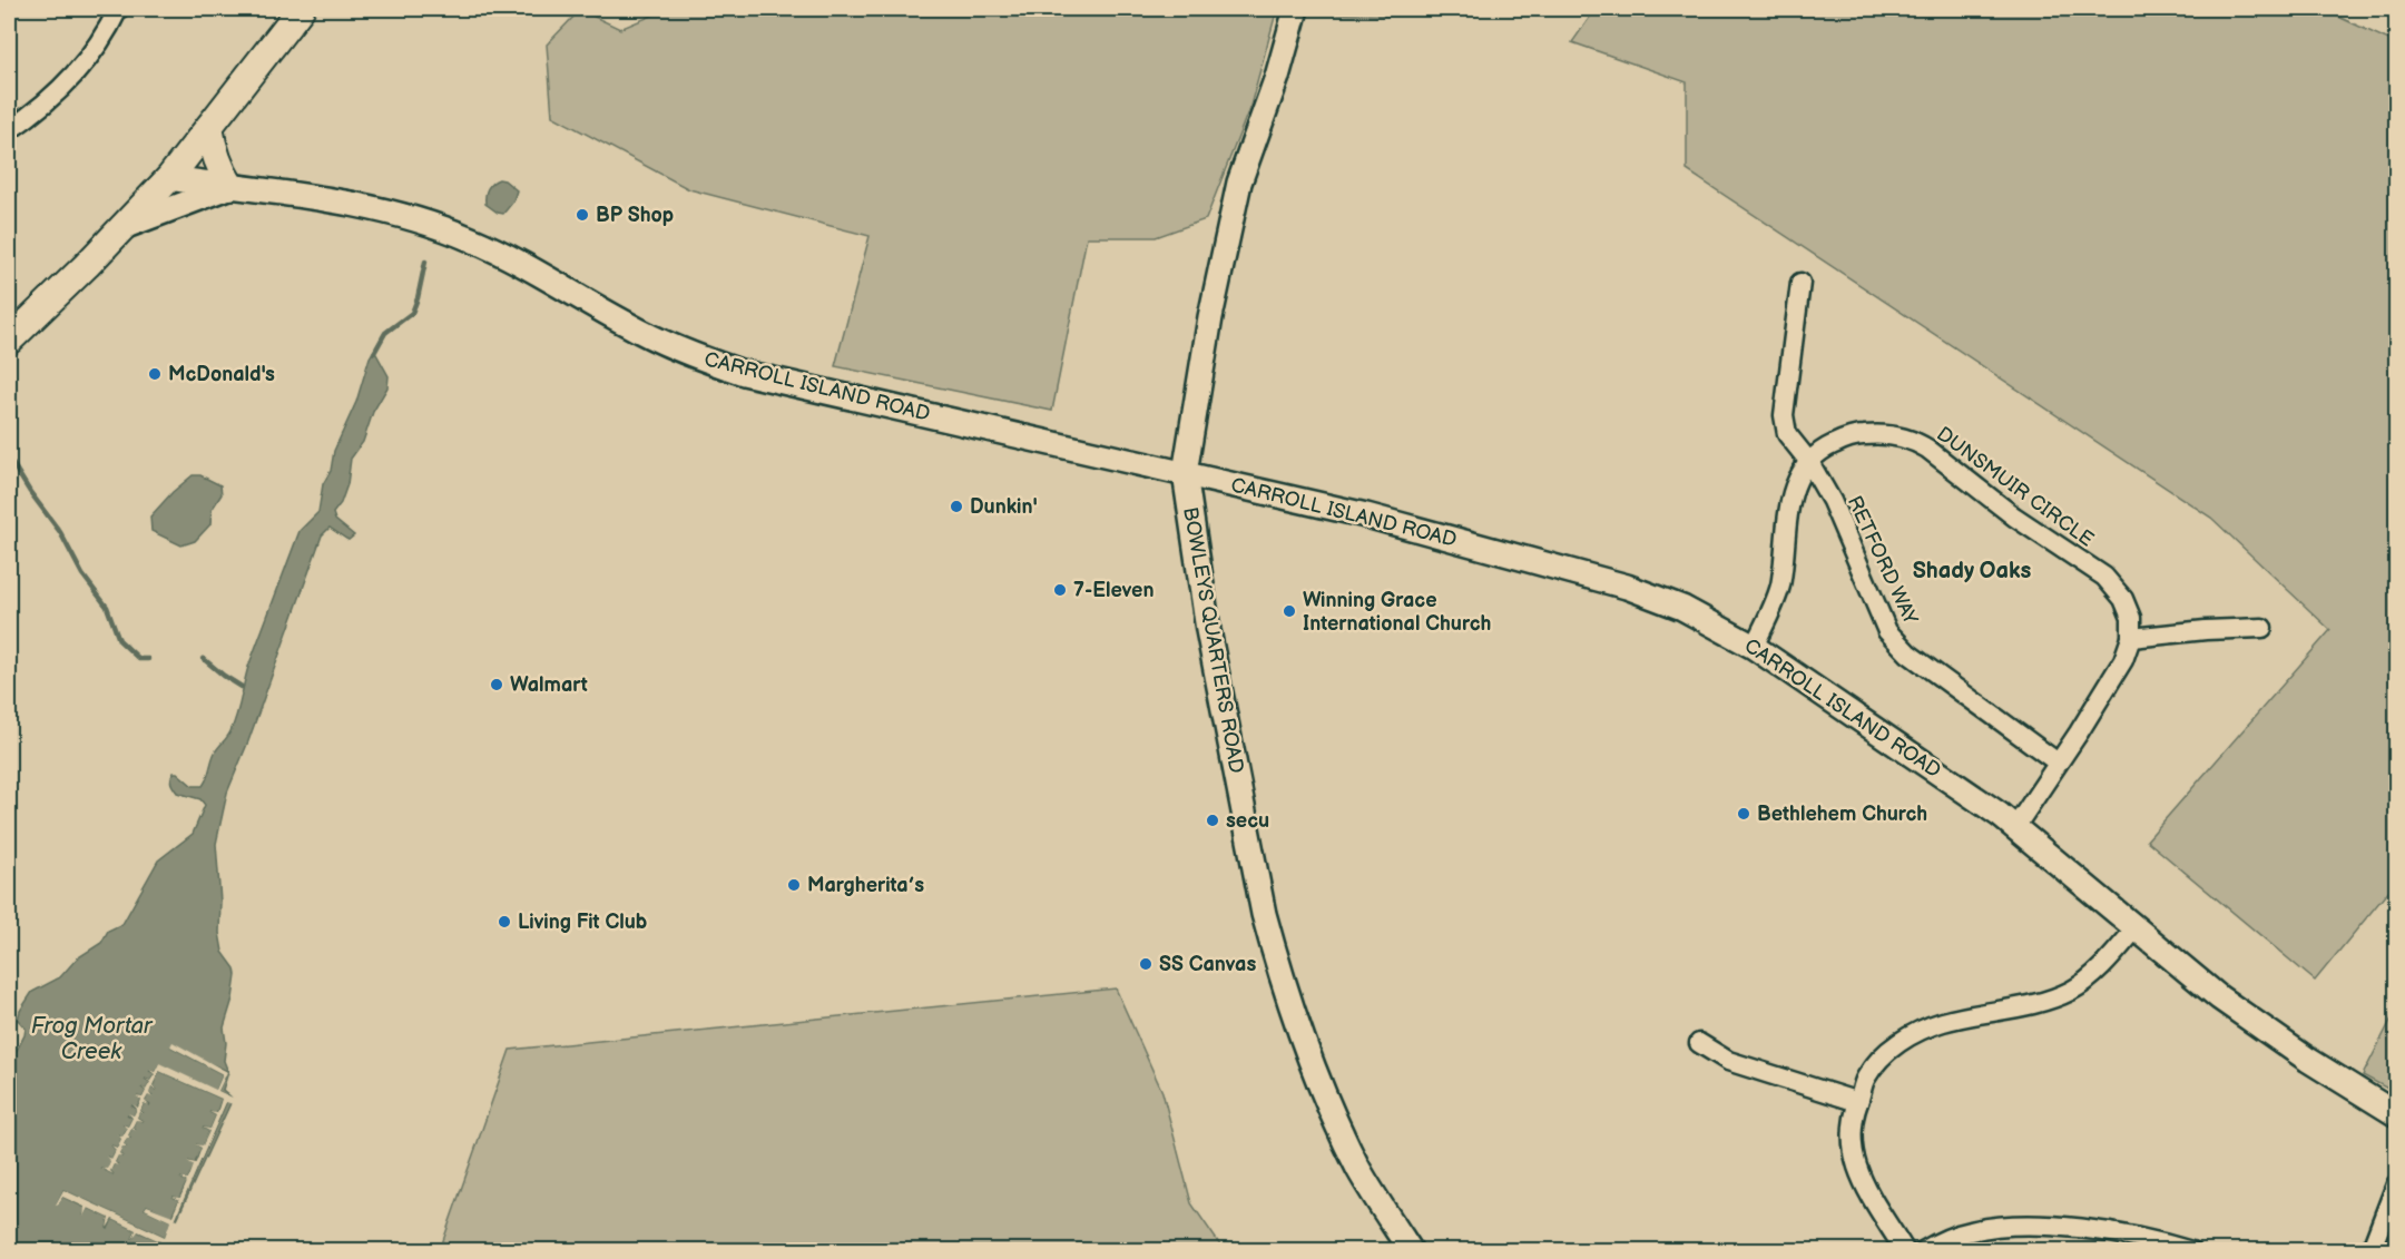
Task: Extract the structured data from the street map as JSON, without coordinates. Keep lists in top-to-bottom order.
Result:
{
  "streets": {
    "street": [
      "CARROLL ISLAND ROAD",
      "DUNSMUIR CIRCLE",
      "RETFORD WAY",
      "BOWLEYS QUARTERS ROAD"
    ]
  },
  "crossings": [
    ["CARROLL ISLAND ROAD", "DUNSMUIR CIRCLE"],
    ["CARROLL ISLAND ROAD", "BOWLEYS QUARTERS ROAD"],
    ["DUNSMUIR CIRCLE", "RETFORD WAY"]
  ],
  "districts": ["Shady Oaks"],
  "water": ["Frog Mortar Creek"],
  "places": [
    "BP Shop",
    "McDonald's",
    "Dunkin'",
    "7-Eleven",
    "Winning Grace International Church",
    "Walmart",
    "Bethlehem Church",
    "secu",
    "Margherita’s",
    "Living Fit Club",
    "SS Canvas"
  ]
}
